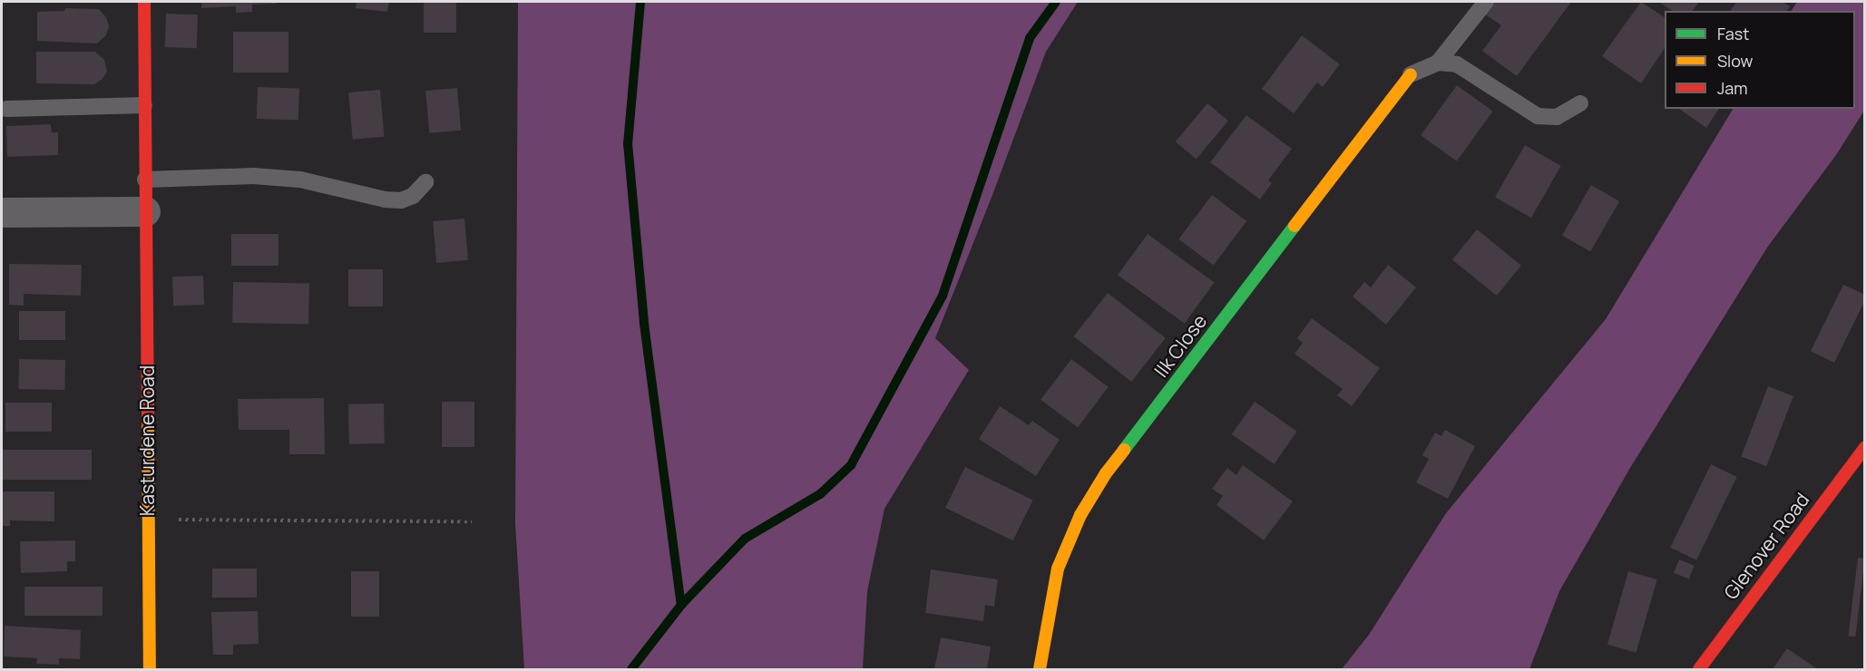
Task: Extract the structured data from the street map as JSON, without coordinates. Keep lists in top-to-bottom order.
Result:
{
  "streets": {
    "street": ["Ilk Close", "Kasturdene Road", "Glenover Road"]
  },
  "legend": ["Fast", "Slow", "Jam"]
}
